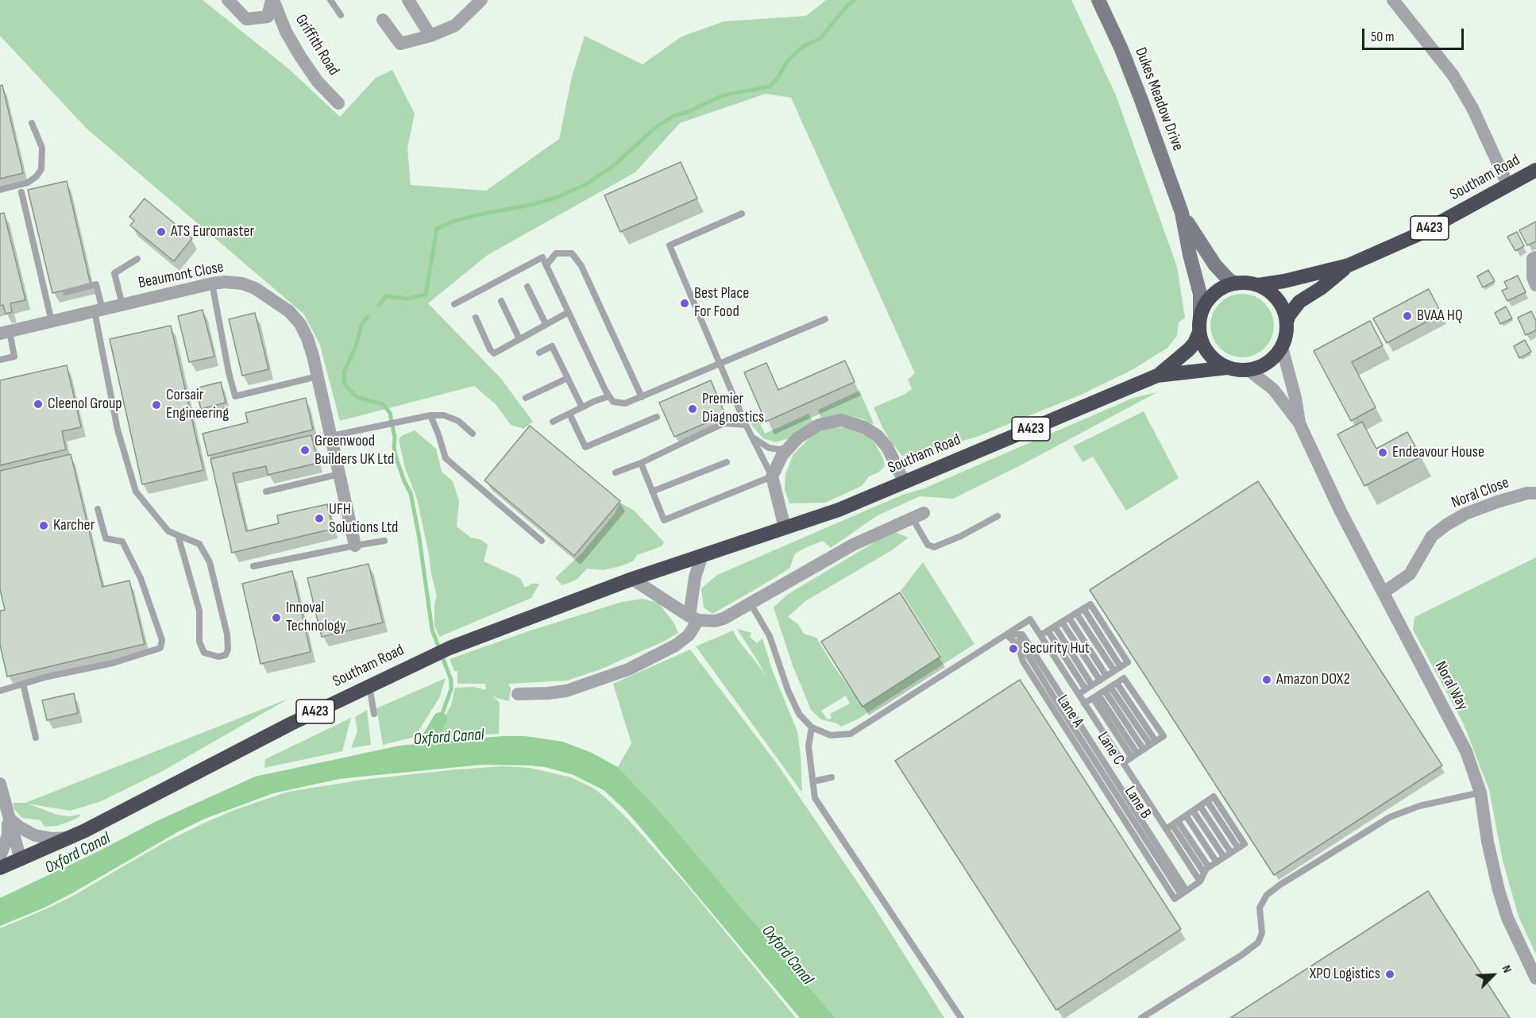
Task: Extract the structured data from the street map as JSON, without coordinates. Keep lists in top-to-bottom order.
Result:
{
  "streets": {
    "highway": ["Southam Road", "A423"],
    "street": [
      "Griffith Road",
      "Dukes Meadow Drive",
      "Beaumont Close",
      "Noral Close",
      "Noral Way"
    ],
    "lane": ["Lane A", "Lane B"]
  },
  "crossings": [
    ["Dukes Meadow Drive", "Southam Road"],
    ["Dukes Meadow Drive", "Noral Way"],
    ["Southam Road", "Noral Way"],
    ["Noral Close", "Noral Way"],
    ["Lane A", "Lane B"]
  ],
  "water": ["Oxford Canal"],
  "places": [
    "ATS Euromaster",
    "Best Place For Food",
    "BVAA HQ",
    "Cleenol Group",
    "Corsair Engineering",
    "Premier Diagnostics",
    "Greenwood Builders UK Ltd",
    "Endeavour House",
    "UFH Solutions Ltd",
    "Karcher",
    "Innoval Technology",
    "Security Hut",
    "Amazon DOX2",
    "XPO Logistics"
  ],
  "scale_bar": "50 m",
  "north": "top right"
}
